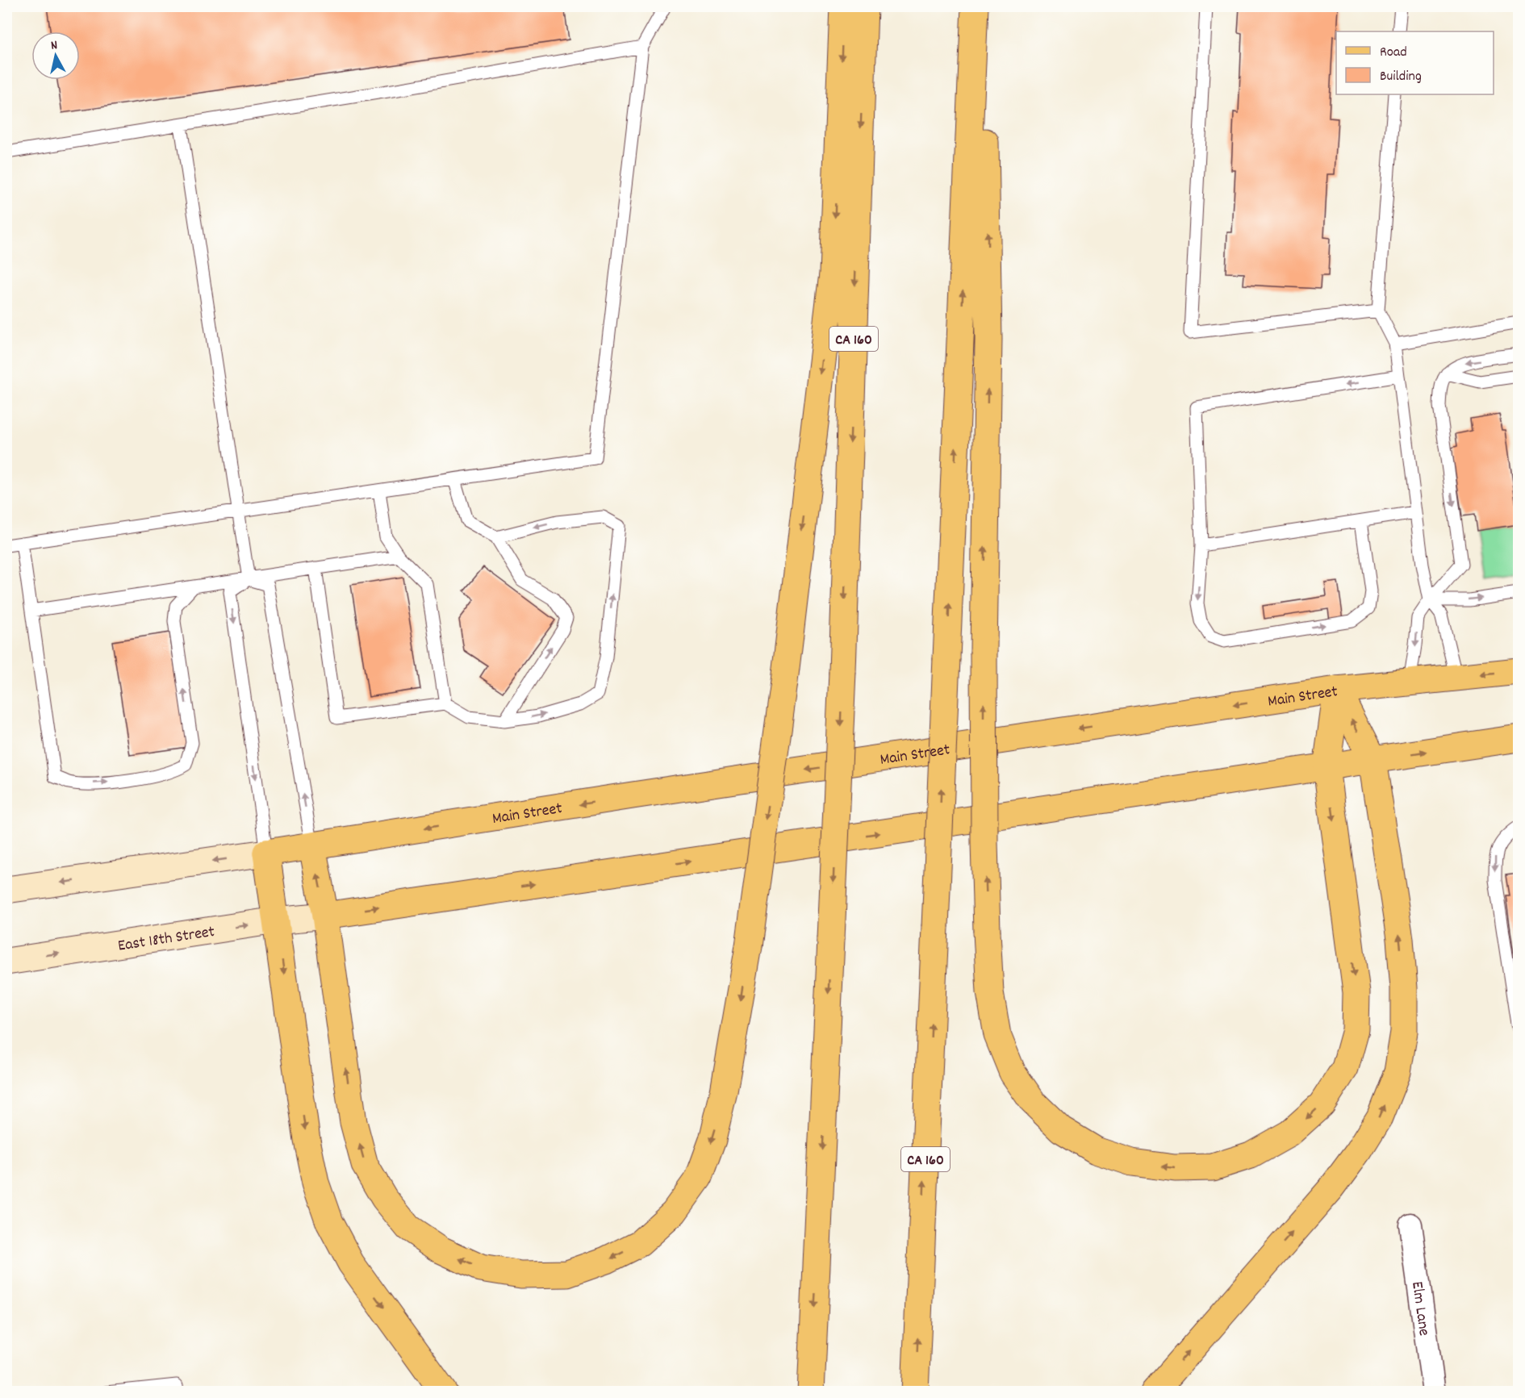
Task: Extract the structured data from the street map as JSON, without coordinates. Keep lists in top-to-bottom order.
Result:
{
  "streets": {
    "main road": ["CA 160", "Main Street", "East 18th Street"],
    "street": ["Elm Lane"]
  },
  "legend": ["Road", "Building"],
  "north": "top"
}
